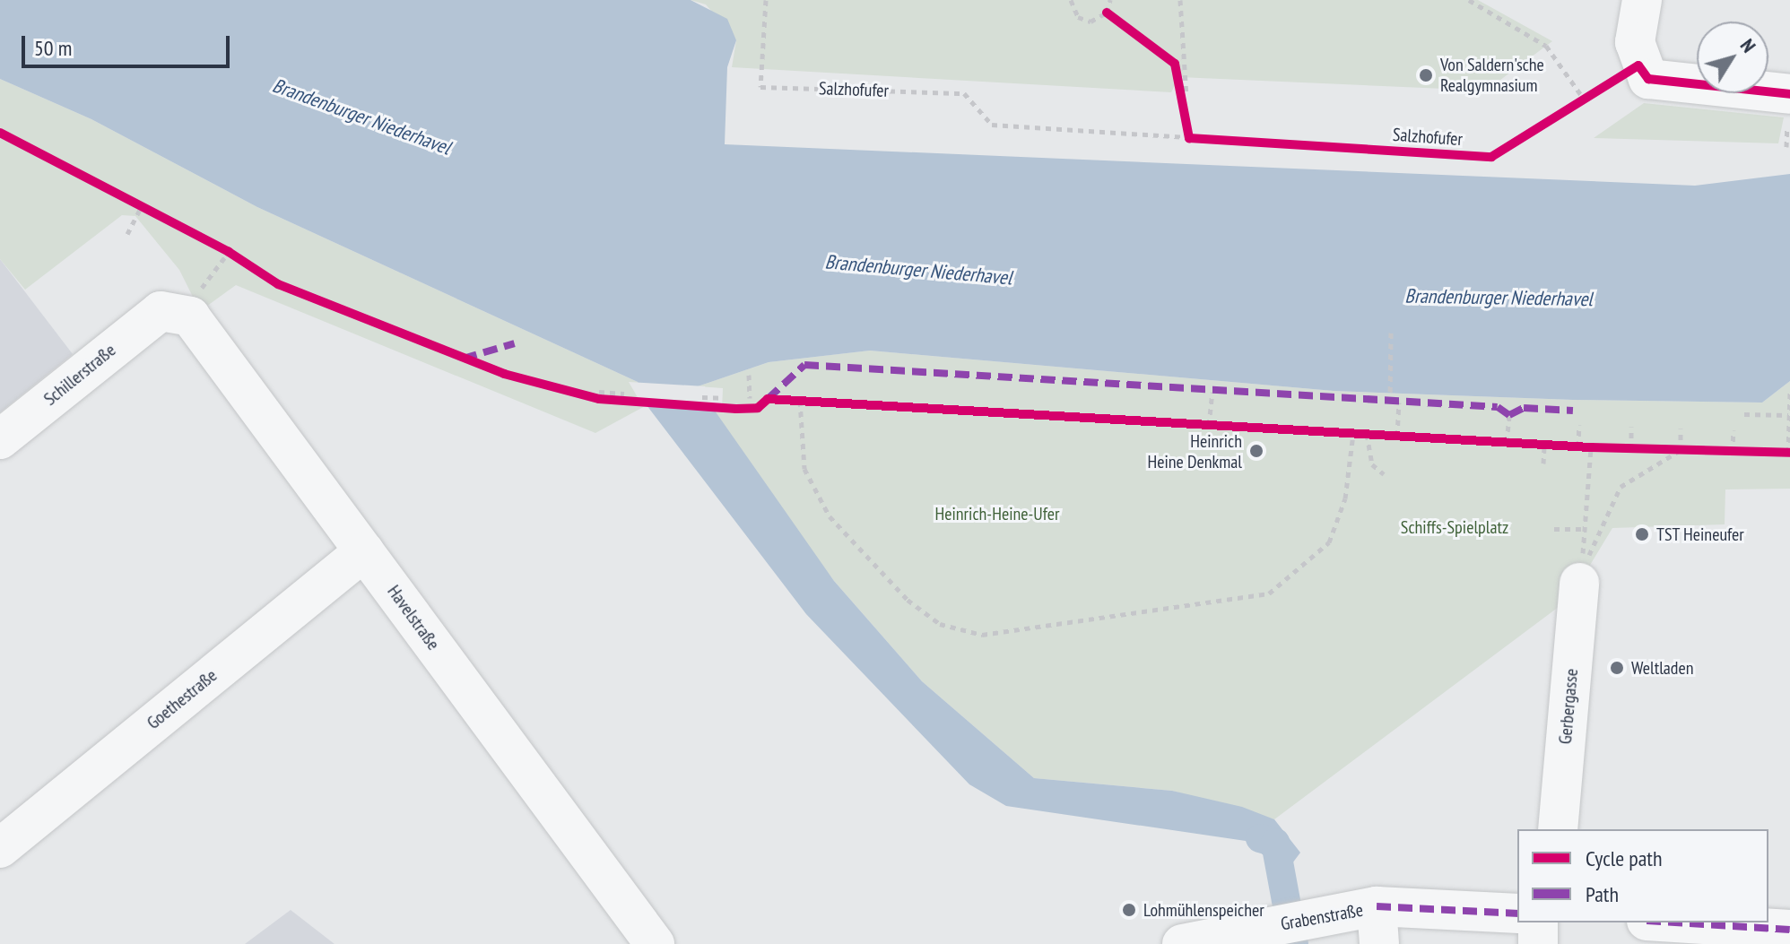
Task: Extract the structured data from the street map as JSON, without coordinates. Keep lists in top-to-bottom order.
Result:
{
  "streets": {
    "street": [
      "Schillerstraße",
      "Havelstraße",
      "Goethestraße",
      "Gerbergasse",
      "Grabenstraße"
    ],
    "cycle path": ["Salzhofufer"]
  },
  "crossings": [
    ["Schillerstraße", "Havelstraße"],
    ["Havelstraße", "Goethestraße"]
  ],
  "water": ["Brandenburger Niederhavel"],
  "parks": ["Heinrich-Heine-Ufer", "Schiffs-Spielplatz"],
  "places": [
    "Von Saldern'sche Realgymnasium",
    "Heinrich Heine Denkmal",
    "TST Heineufer",
    "Weltladen",
    "Lohmühlenspeicher"
  ],
  "legend": ["Cycle path", "Path"],
  "scale_bar": "50 m",
  "north": "top right"
}
